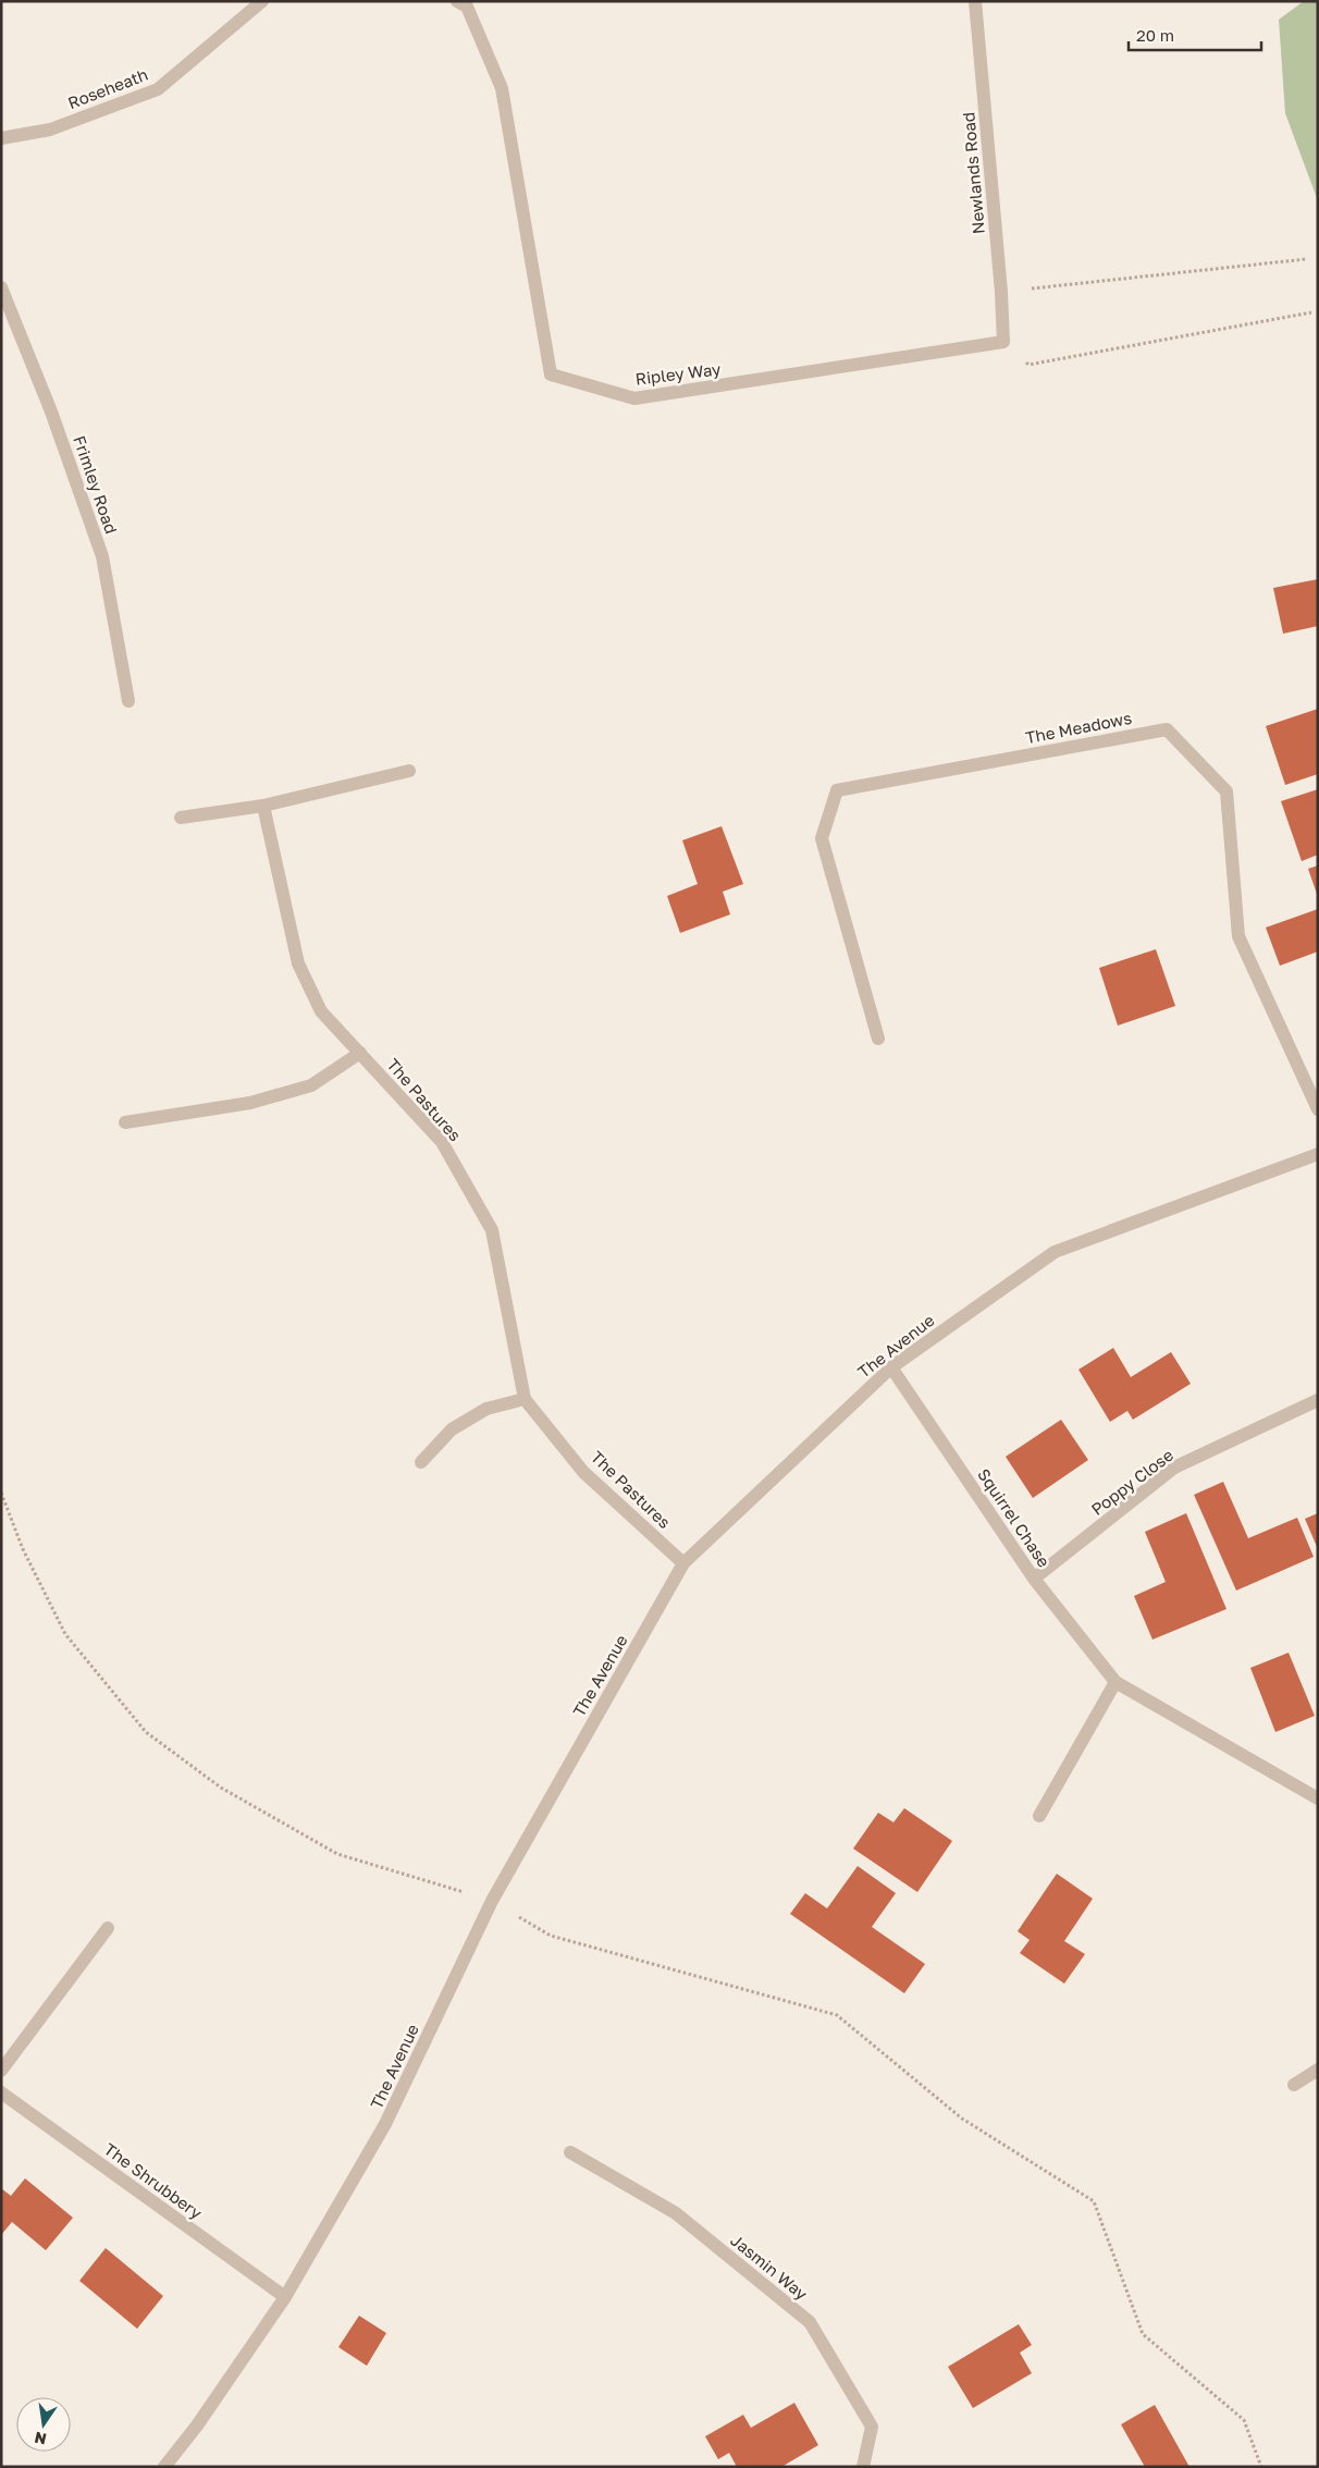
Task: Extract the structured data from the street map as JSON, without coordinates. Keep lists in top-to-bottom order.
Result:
{
  "streets": {
    "street": [
      "Roseheath",
      "Newlands Road",
      "Ripley Way",
      "Frimley Road",
      "The Meadows",
      "The Pastures",
      "The Avenue",
      "Poppy Close",
      "Squirrel Chase",
      "The Shrubbery",
      "Jasmin Way"
    ]
  },
  "crossings": [
    ["Newlands Road", "Ripley Way"],
    ["The Pastures", "The Avenue"],
    ["The Avenue", "Squirrel Chase"],
    ["The Avenue", "The Shrubbery"],
    ["Poppy Close", "Squirrel Chase"]
  ],
  "scale_bar": "20 m",
  "north": "bottom"
}
